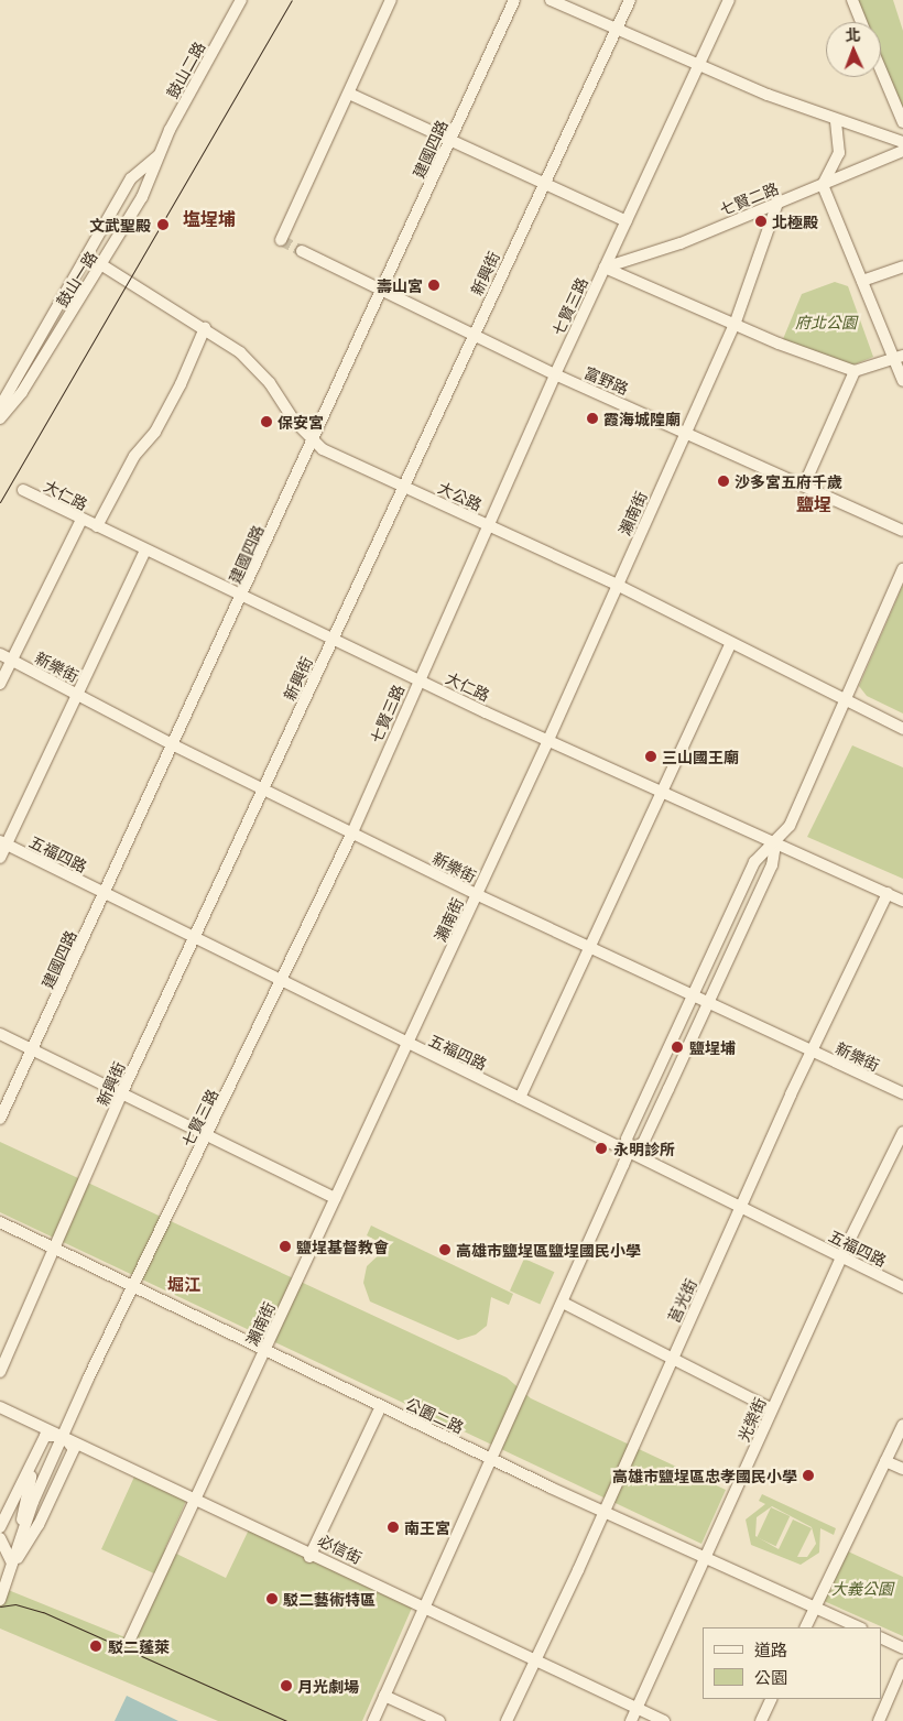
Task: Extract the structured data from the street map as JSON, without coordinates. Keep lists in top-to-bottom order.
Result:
{
  "streets": {
    "street": [
      "鼓山二路",
      "建國四路",
      "七賢二路",
      "新興街",
      "鼓山一路",
      "七賢三路",
      "富野路",
      "大仁路",
      "大公路",
      "瀨南街",
      "新樂街",
      "五福四路",
      "莒光街",
      "公園二路",
      "光榮街",
      "必信街"
    ]
  },
  "crossings": [
    ["鼓山二路", "鼓山一路"],
    ["建國四路", "富野路"],
    ["建國四路", "大仁路"],
    ["建國四路", "大公路"],
    ["建國四路", "新樂街"],
    ["建國四路", "五福四路"],
    ["七賢二路", "七賢三路"],
    ["七賢二路", "瀨南街"],
    ["新興街", "富野路"],
    ["新興街", "大仁路"],
    ["新興街", "大公路"],
    ["新興街", "新樂街"],
    ["新興街", "五福四路"],
    ["新興街", "公園二路"],
    ["鼓山一路", "大公路"],
    ["七賢三路", "富野路"],
    ["七賢三路", "大仁路"],
    ["七賢三路", "大公路"],
    ["七賢三路", "新樂街"],
    ["七賢三路", "五福四路"],
    ["七賢三路", "公園二路"],
    ["七賢三路", "必信街"],
    ["富野路", "瀨南街"],
    ["大仁路", "瀨南街"],
    ["大仁路", "莒光街"],
    ["大公路", "瀨南街"],
    ["瀨南街", "新樂街"],
    ["瀨南街", "五福四路"],
    ["瀨南街", "公園二路"],
    ["瀨南街", "必信街"],
    ["新樂街", "莒光街"],
    ["五福四路", "莒光街"],
    ["五福四路", "光榮街"],
    ["莒光街", "公園二路"],
    ["莒光街", "必信街"],
    ["公園二路", "光榮街"],
    ["光榮街", "必信街"]
  ],
  "districts": ["塩埕埔", "鹽埕", "堀江"],
  "parks": ["府北公園", "大義公園"],
  "places": [
    "北極殿",
    "文武聖殿",
    "壽山宮",
    "霞海城隍廟",
    "保安宮",
    "沙多宮五府千歲",
    "三山國王廟",
    "鹽埕埔",
    "永明診所",
    "鹽埕基督教會",
    "高雄市鹽埕區鹽埕國民小學",
    "高雄市鹽埕區忠孝國民小學",
    "南王宮",
    "駁二藝術特區",
    "駁二蓬萊",
    "月光劇場"
  ],
  "legend": ["道路", "公園"],
  "north": "top"
}
